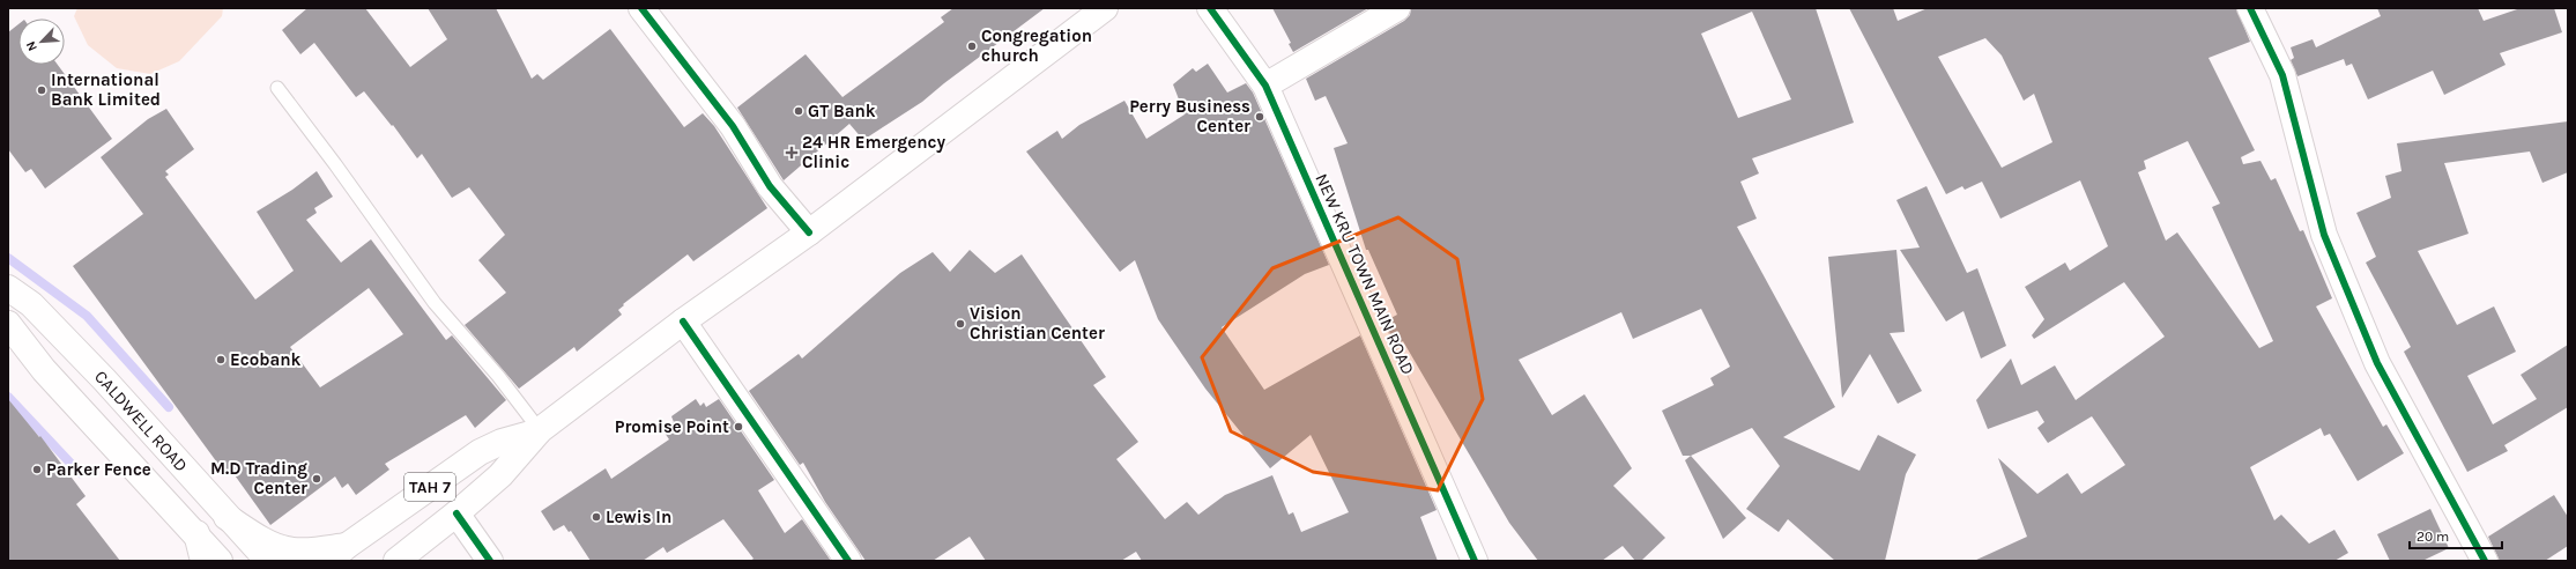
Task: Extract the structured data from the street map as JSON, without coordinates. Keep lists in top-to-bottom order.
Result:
{
  "streets": {
    "main road": ["NEW KRU TOWN MAIN ROAD", "CALDWELL ROAD", "TAH 7"]
  },
  "places": {
    "other": [
      "Congregation church",
      "International Bank Limited",
      "GT Bank",
      "Perry Business Center",
      "Vision Christian Center",
      "Ecobank",
      "Promise Point",
      "Parker Fence",
      "M.D Trading Center",
      "Lewis In"
    ],
    "health": ["24 HR Emergency Clinic"]
  },
  "scale_bar": "20 m",
  "north": "bottom left"
}
